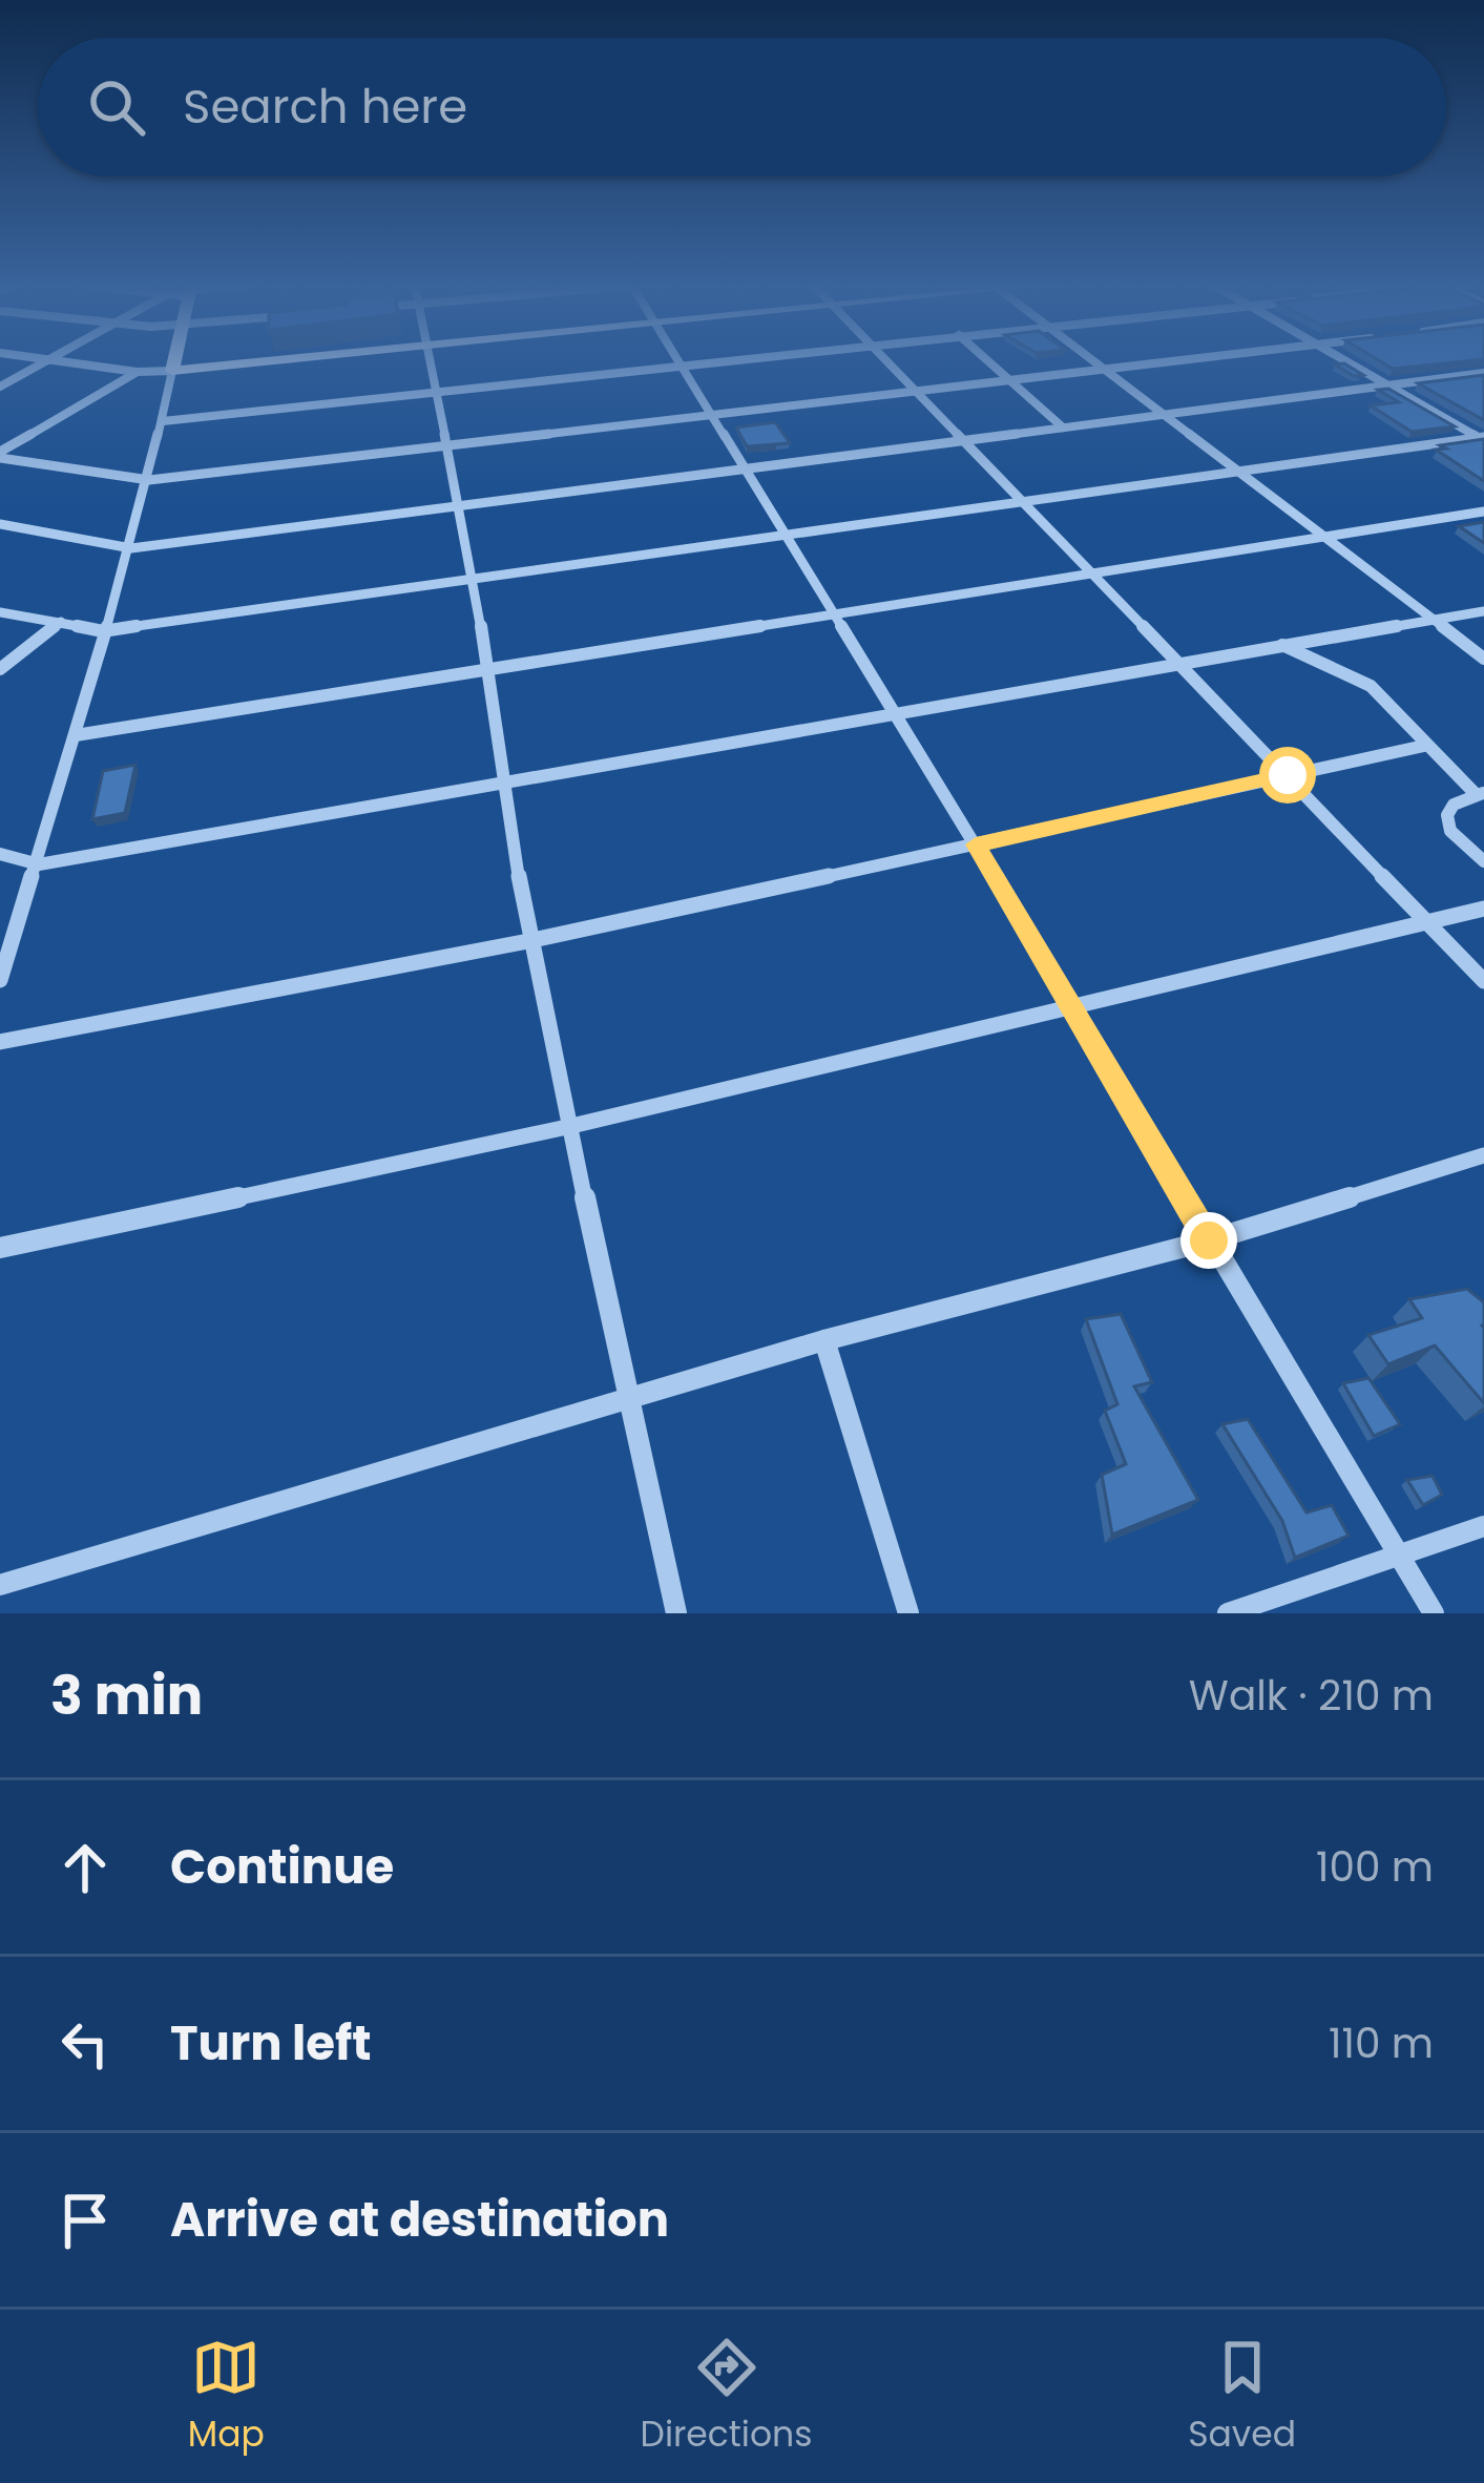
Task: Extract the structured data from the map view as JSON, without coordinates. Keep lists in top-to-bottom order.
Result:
{
  "page": {
    "search": "Search here",
    "heading": ["3 min", "Walk · 210 m"],
    "list": [
      ["Continue", "100 m"],
      ["Turn left", "110 m"],
      "Arrive at destination"
    ],
    "nav": ["Map", "Directions", "Saved"]
  }
}
